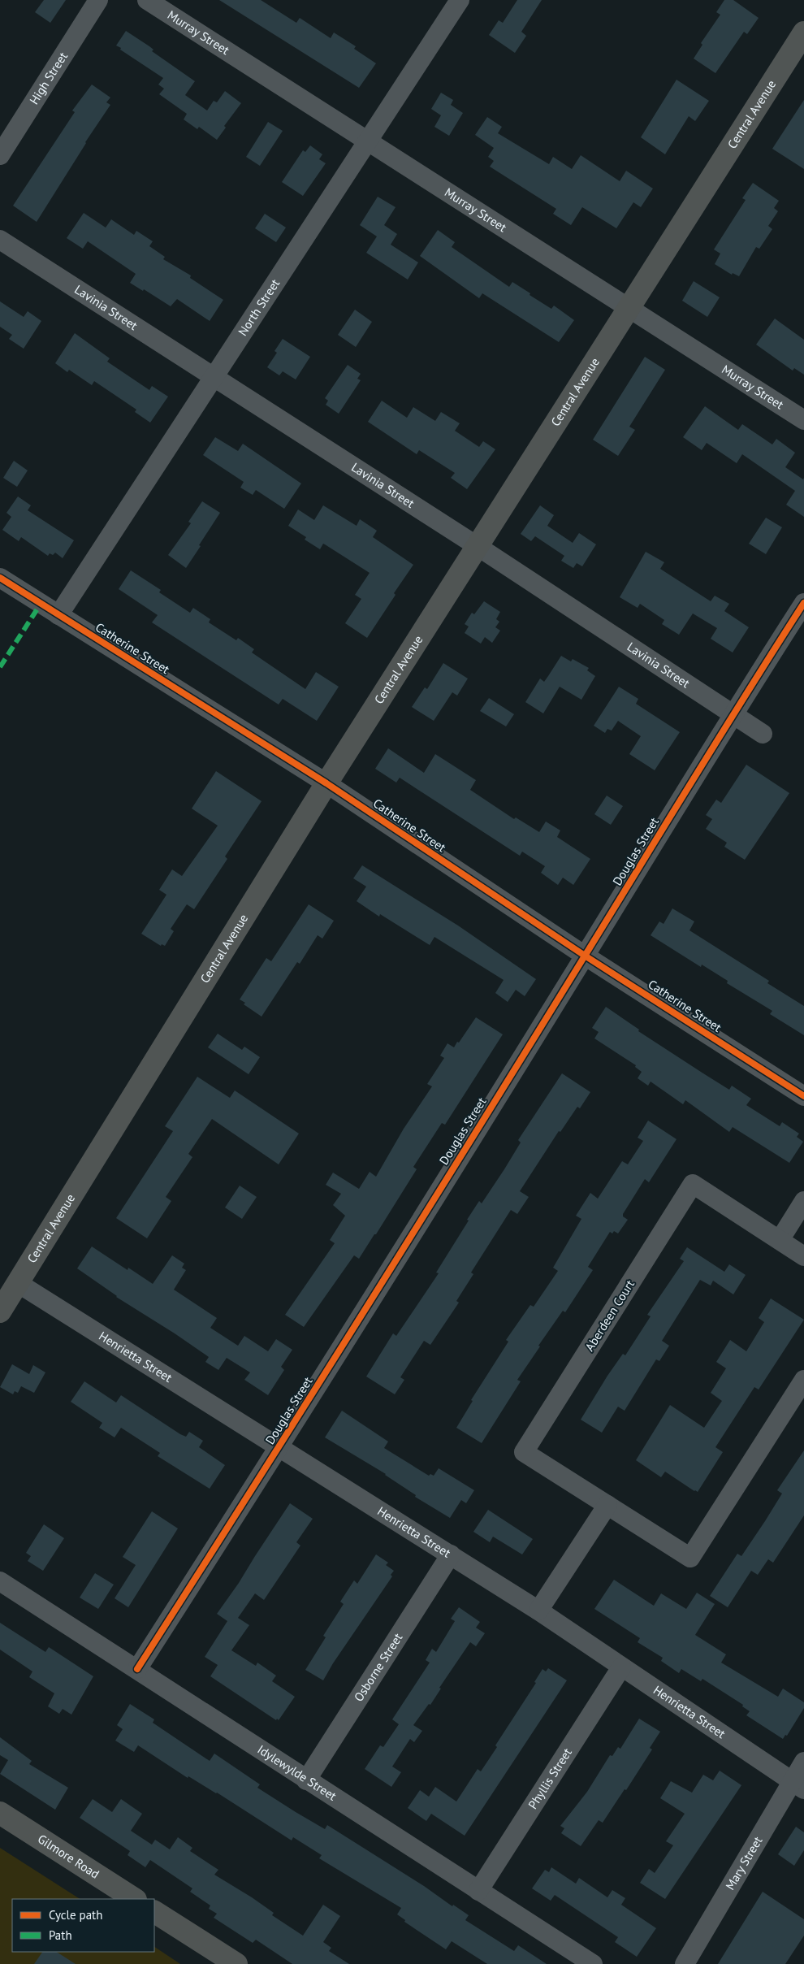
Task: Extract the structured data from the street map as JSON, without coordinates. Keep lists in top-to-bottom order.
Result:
{
  "streets": {
    "main road": ["Central Avenue", "Gilmore Road"],
    "street": [
      "Murray Street",
      "High Street",
      "Lavinia Street",
      "North Street",
      "Catherine Street",
      "Douglas Street",
      "Aberdeen Court",
      "Henrietta Street",
      "Osborne Street",
      "Idylewylde Street",
      "Phyllis Street",
      "Mary Street"
    ]
  },
  "crossings": [
    ["Murray Street", "Central Avenue"],
    ["Murray Street", "North Street"],
    ["Central Avenue", "Lavinia Street"],
    ["Central Avenue", "Catherine Street"],
    ["Central Avenue", "Henrietta Street"],
    ["Lavinia Street", "North Street"],
    ["Lavinia Street", "Douglas Street"],
    ["North Street", "Catherine Street"],
    ["Catherine Street", "Douglas Street"],
    ["Douglas Street", "Henrietta Street"],
    ["Douglas Street", "Idylewylde Street"],
    ["Henrietta Street", "Osborne Street"],
    ["Henrietta Street", "Phyllis Street"],
    ["Henrietta Street", "Mary Street"],
    ["Osborne Street", "Idylewylde Street"],
    ["Idylewylde Street", "Phyllis Street"]
  ],
  "legend": ["Cycle path", "Path"]
}
